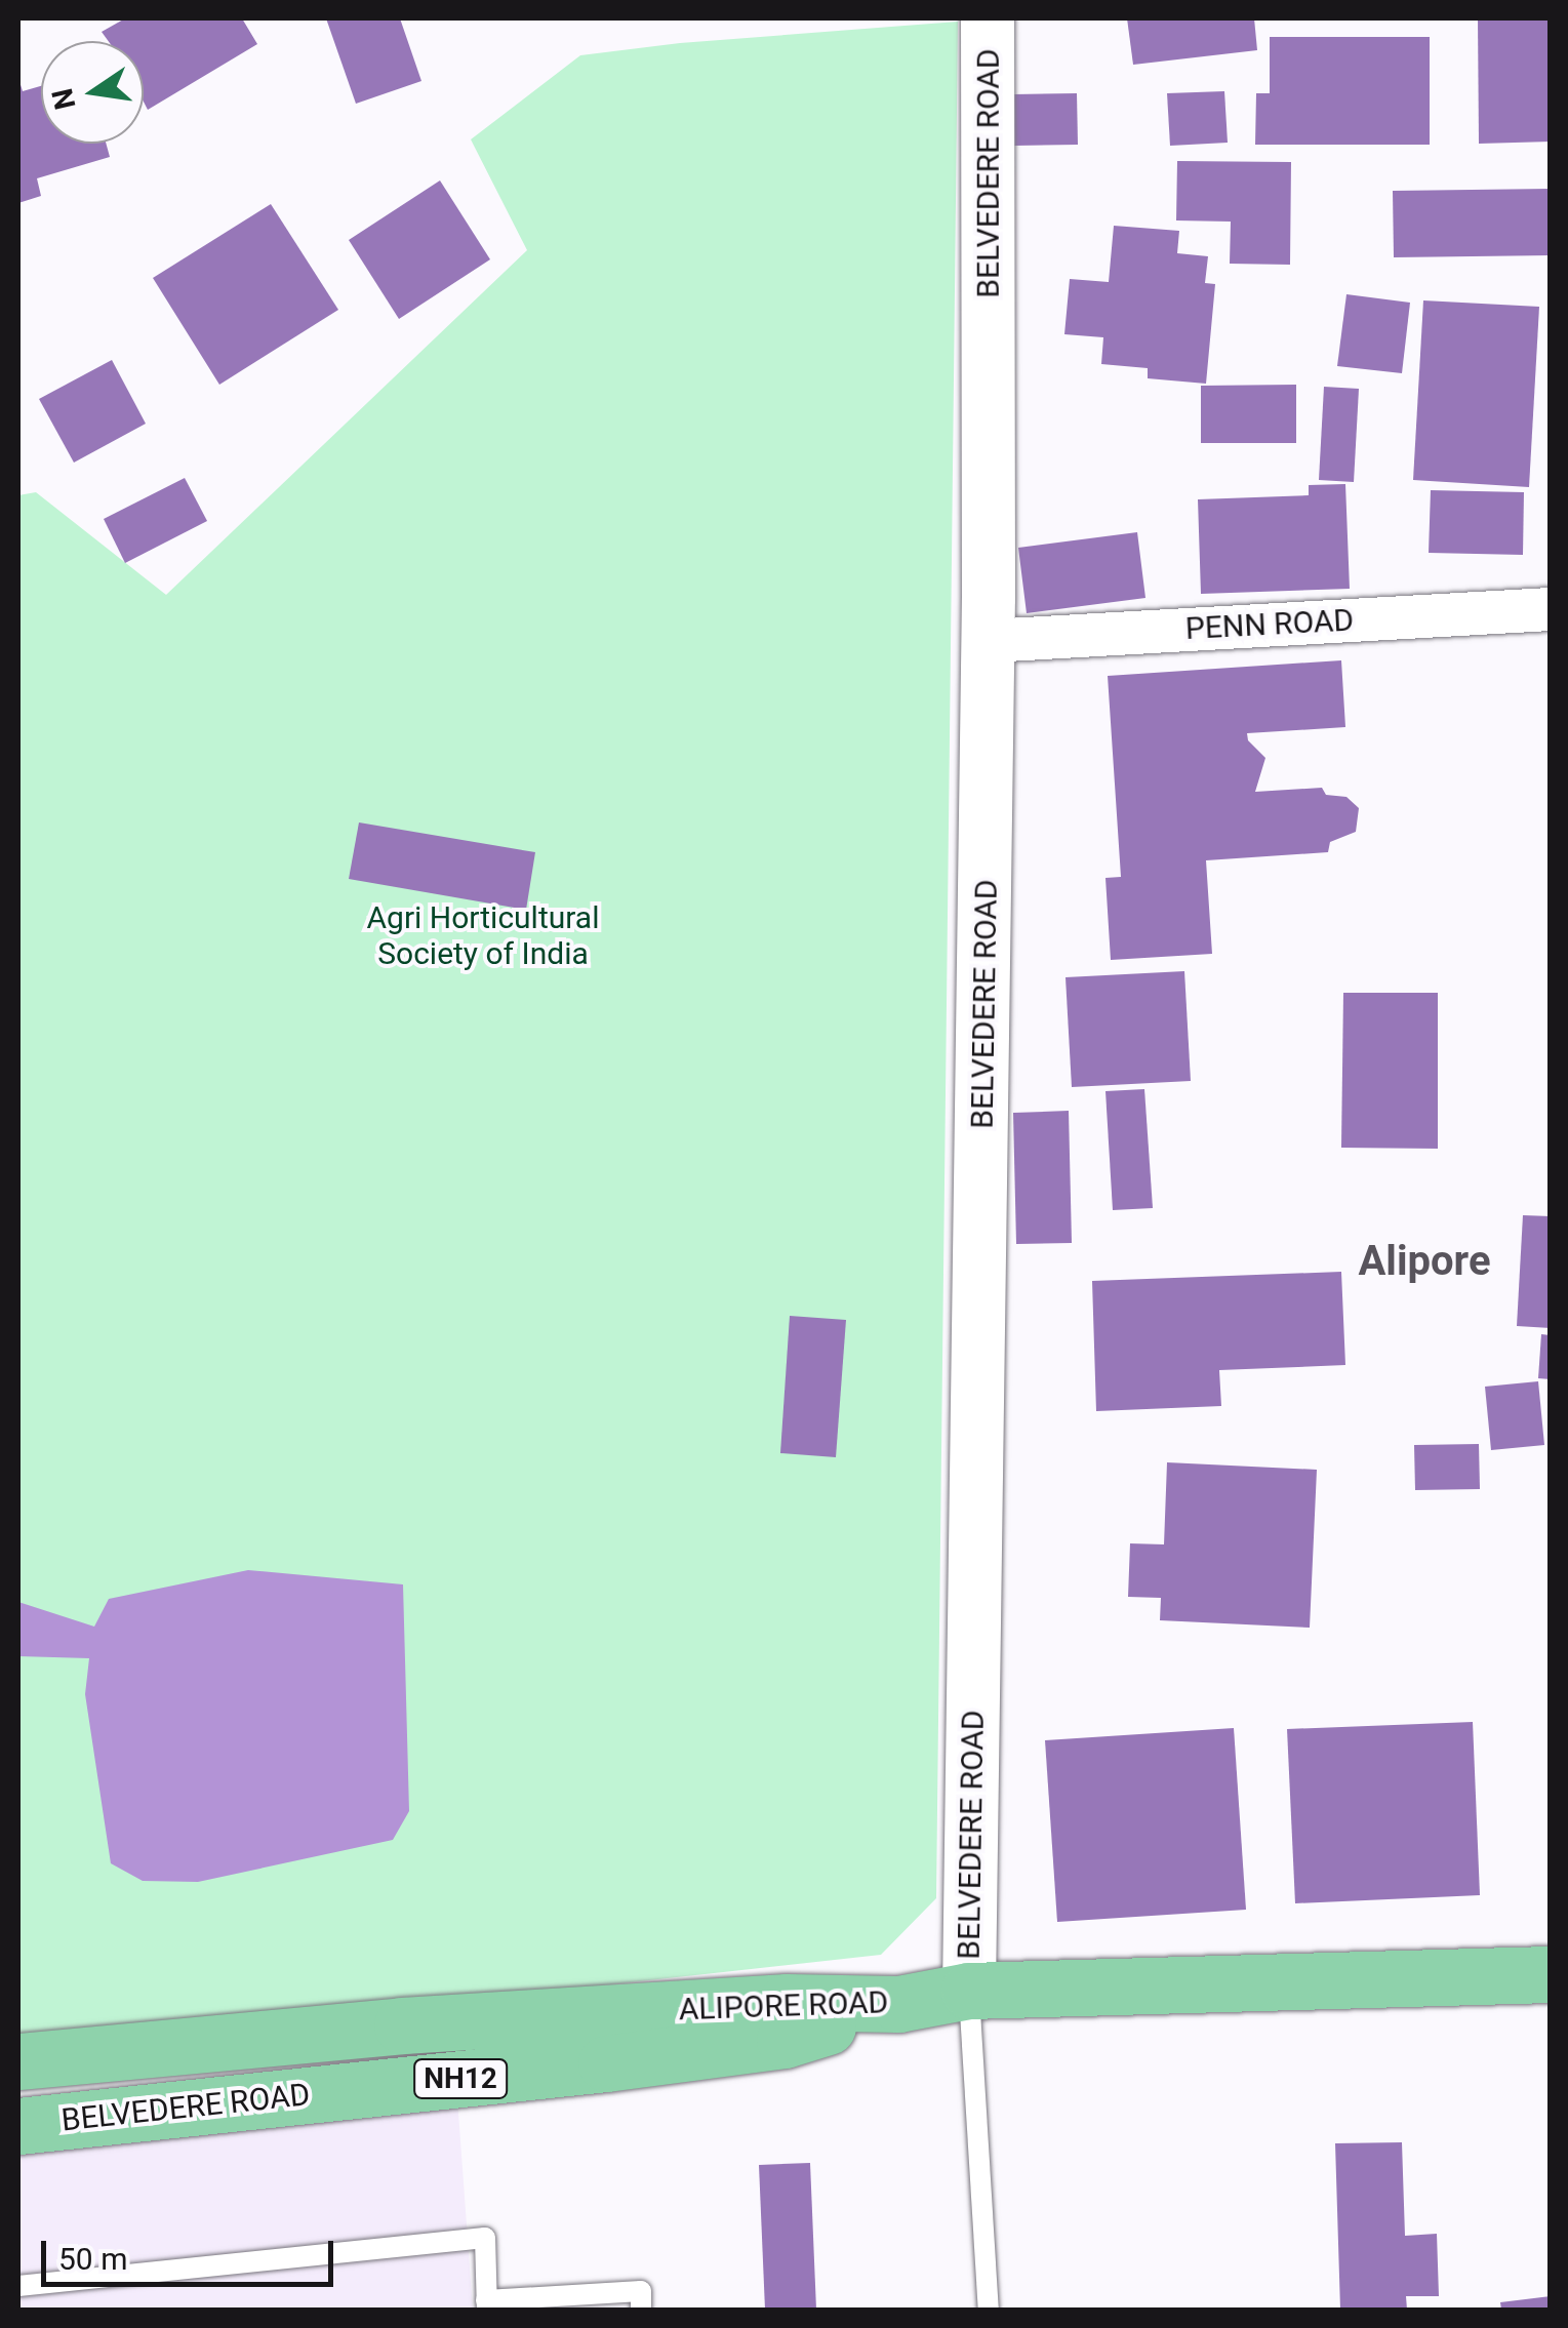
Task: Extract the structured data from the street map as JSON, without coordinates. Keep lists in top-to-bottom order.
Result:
{
  "streets": {
    "highway": ["BELVEDERE ROAD", "ALIPORE ROAD", "NH12"],
    "street": ["PENN ROAD"]
  },
  "crossings": [
    ["BELVEDERE ROAD", "PENN ROAD"],
    ["BELVEDERE ROAD", "ALIPORE ROAD"]
  ],
  "districts": ["Alipore"],
  "parks": ["Agri Horticultural Society of India"],
  "scale_bar": "50 m",
  "north": "left"
}
